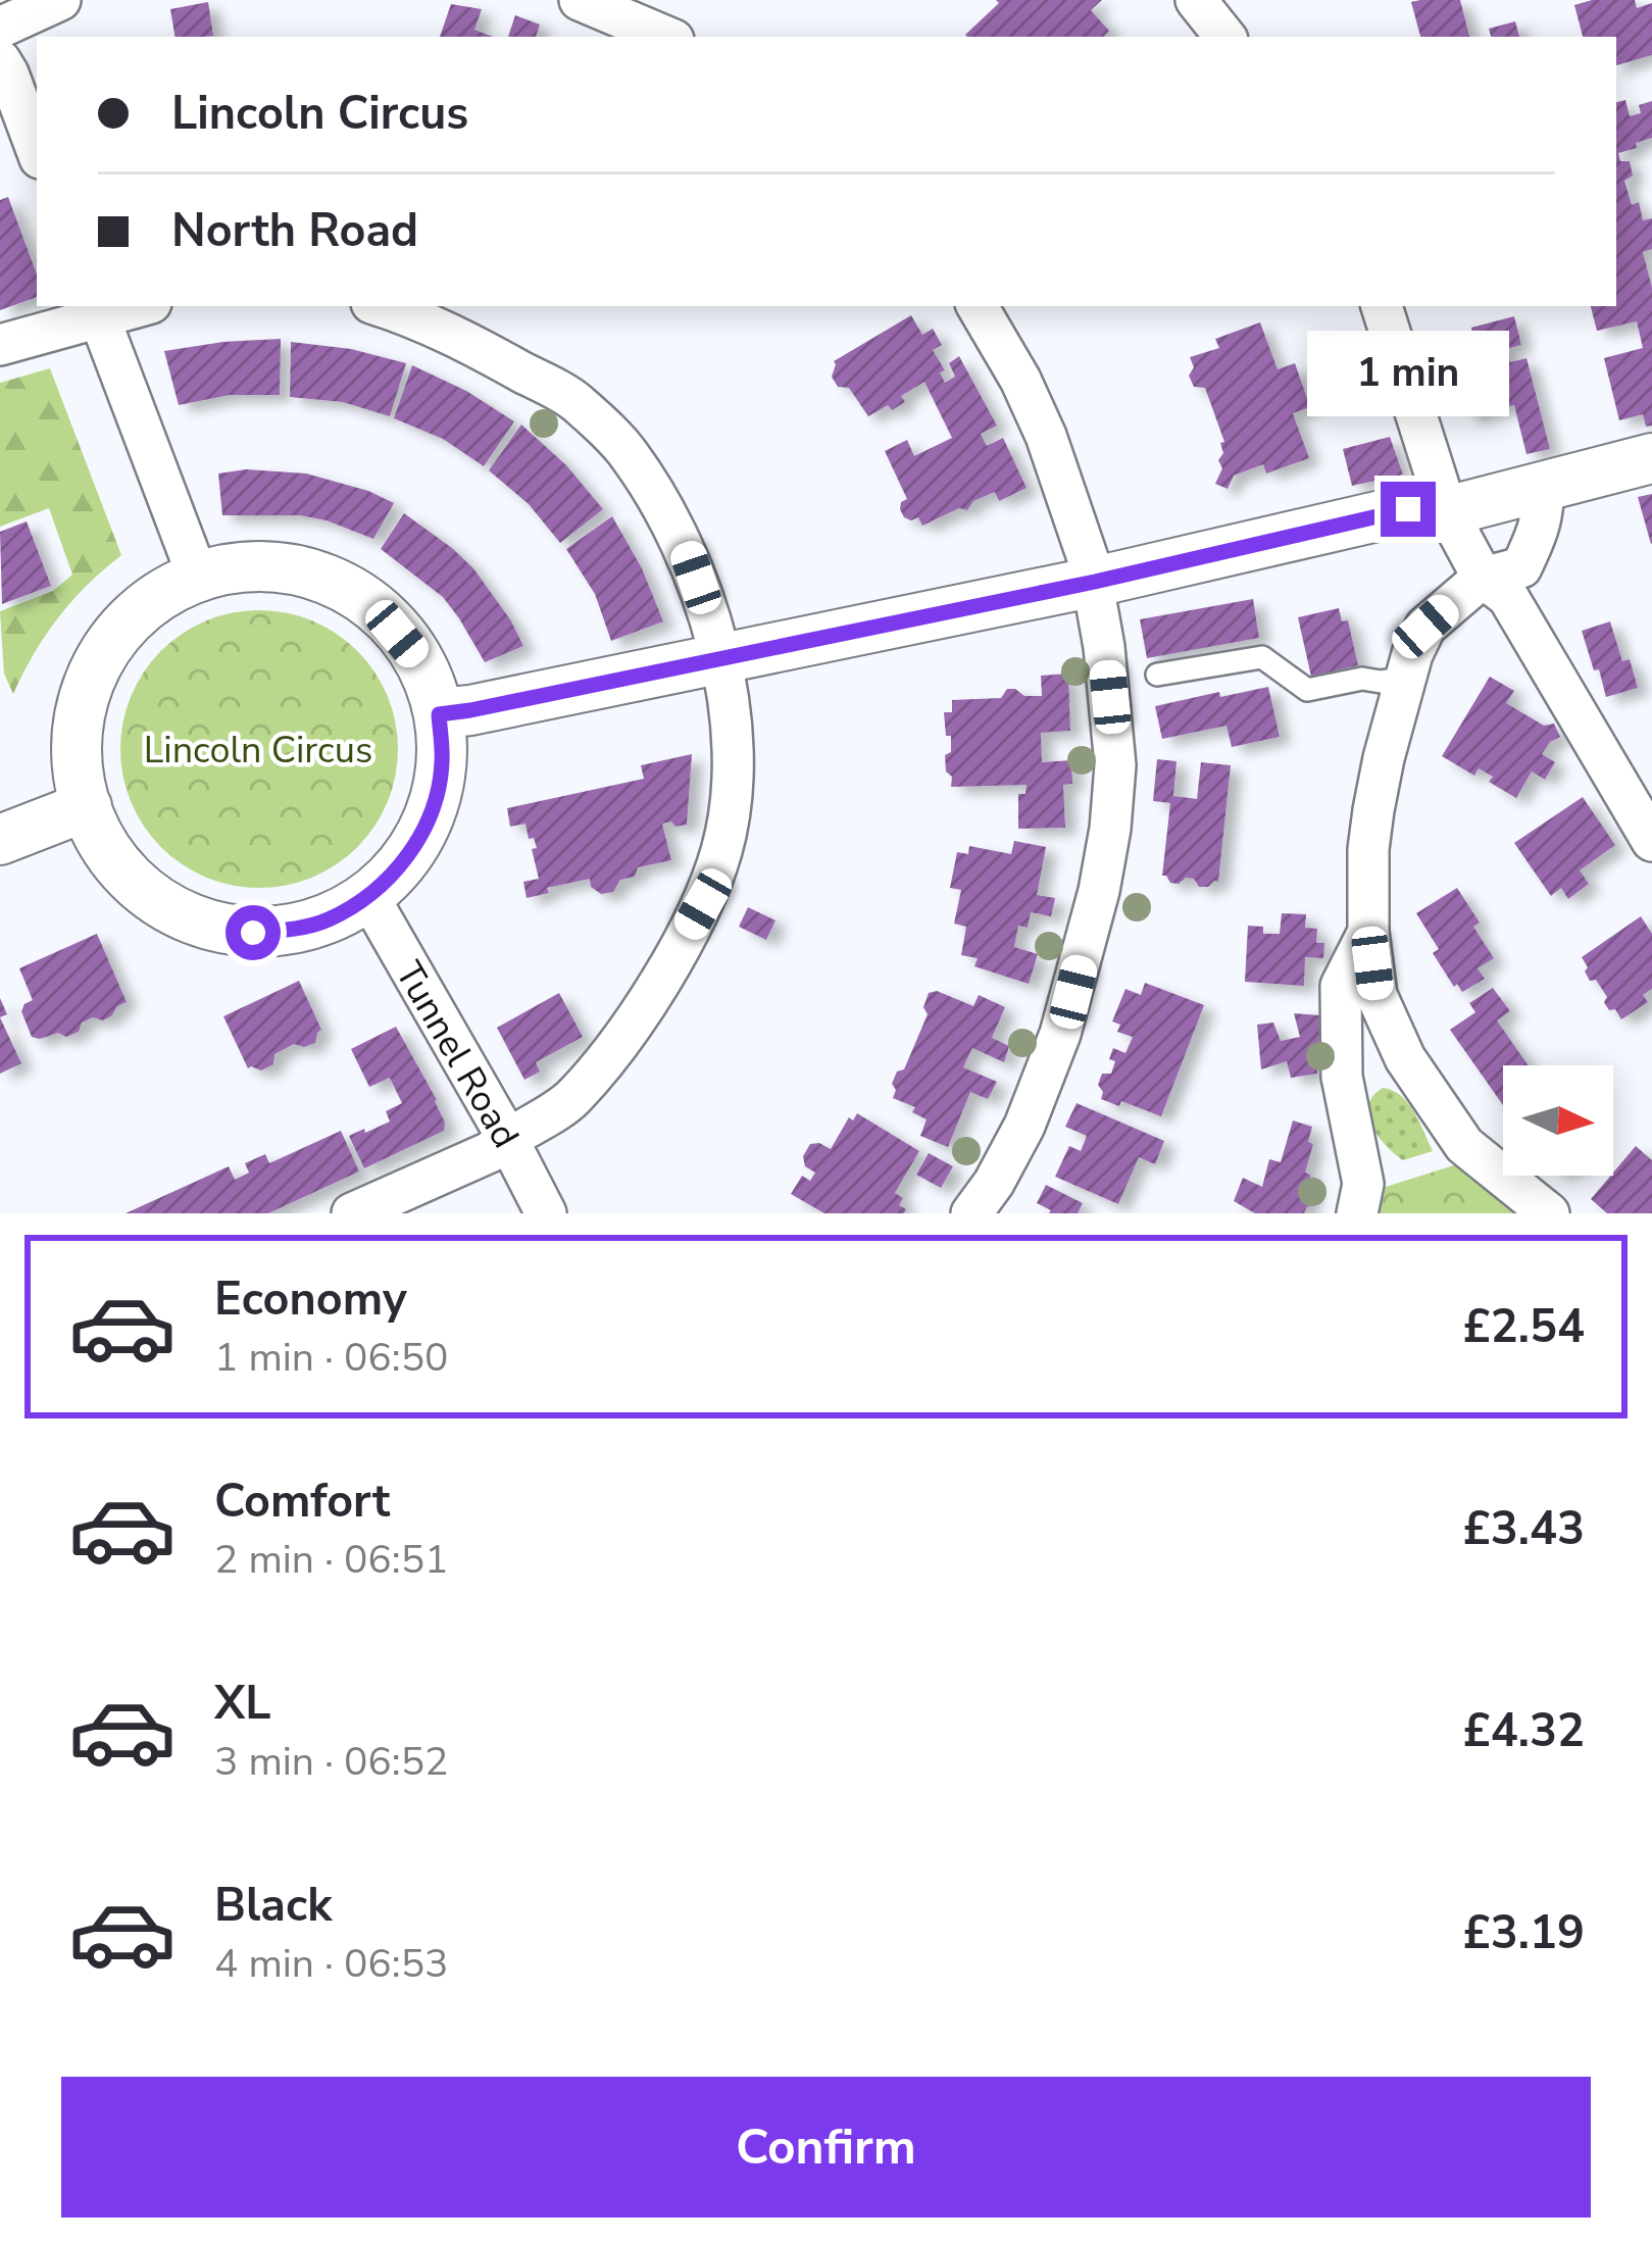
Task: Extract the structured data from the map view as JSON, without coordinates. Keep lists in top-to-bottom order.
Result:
{
  "streets": {
    "street": ["Tunnel Road"]
  },
  "parks": ["Lincoln Circus"],
  "north": "right",
  "page": {
    "banner": ["Lincoln Circus", "North Road"],
    "bubble": "1 min",
    "list": [
      {
        "name": "Economy",
        "note": "1 min · 06:50",
        "value": "£2.54"
      },
      {
        "name": "Comfort",
        "note": "2 min · 06:51",
        "value": "£3.43"
      },
      {
        "name": "XL",
        "note": "3 min · 06:52",
        "value": "£4.32"
      },
      {
        "name": "Black",
        "note": "4 min · 06:53",
        "value": "£3.19"
      }
    ],
    "buttons": "Confirm"
  }
}
